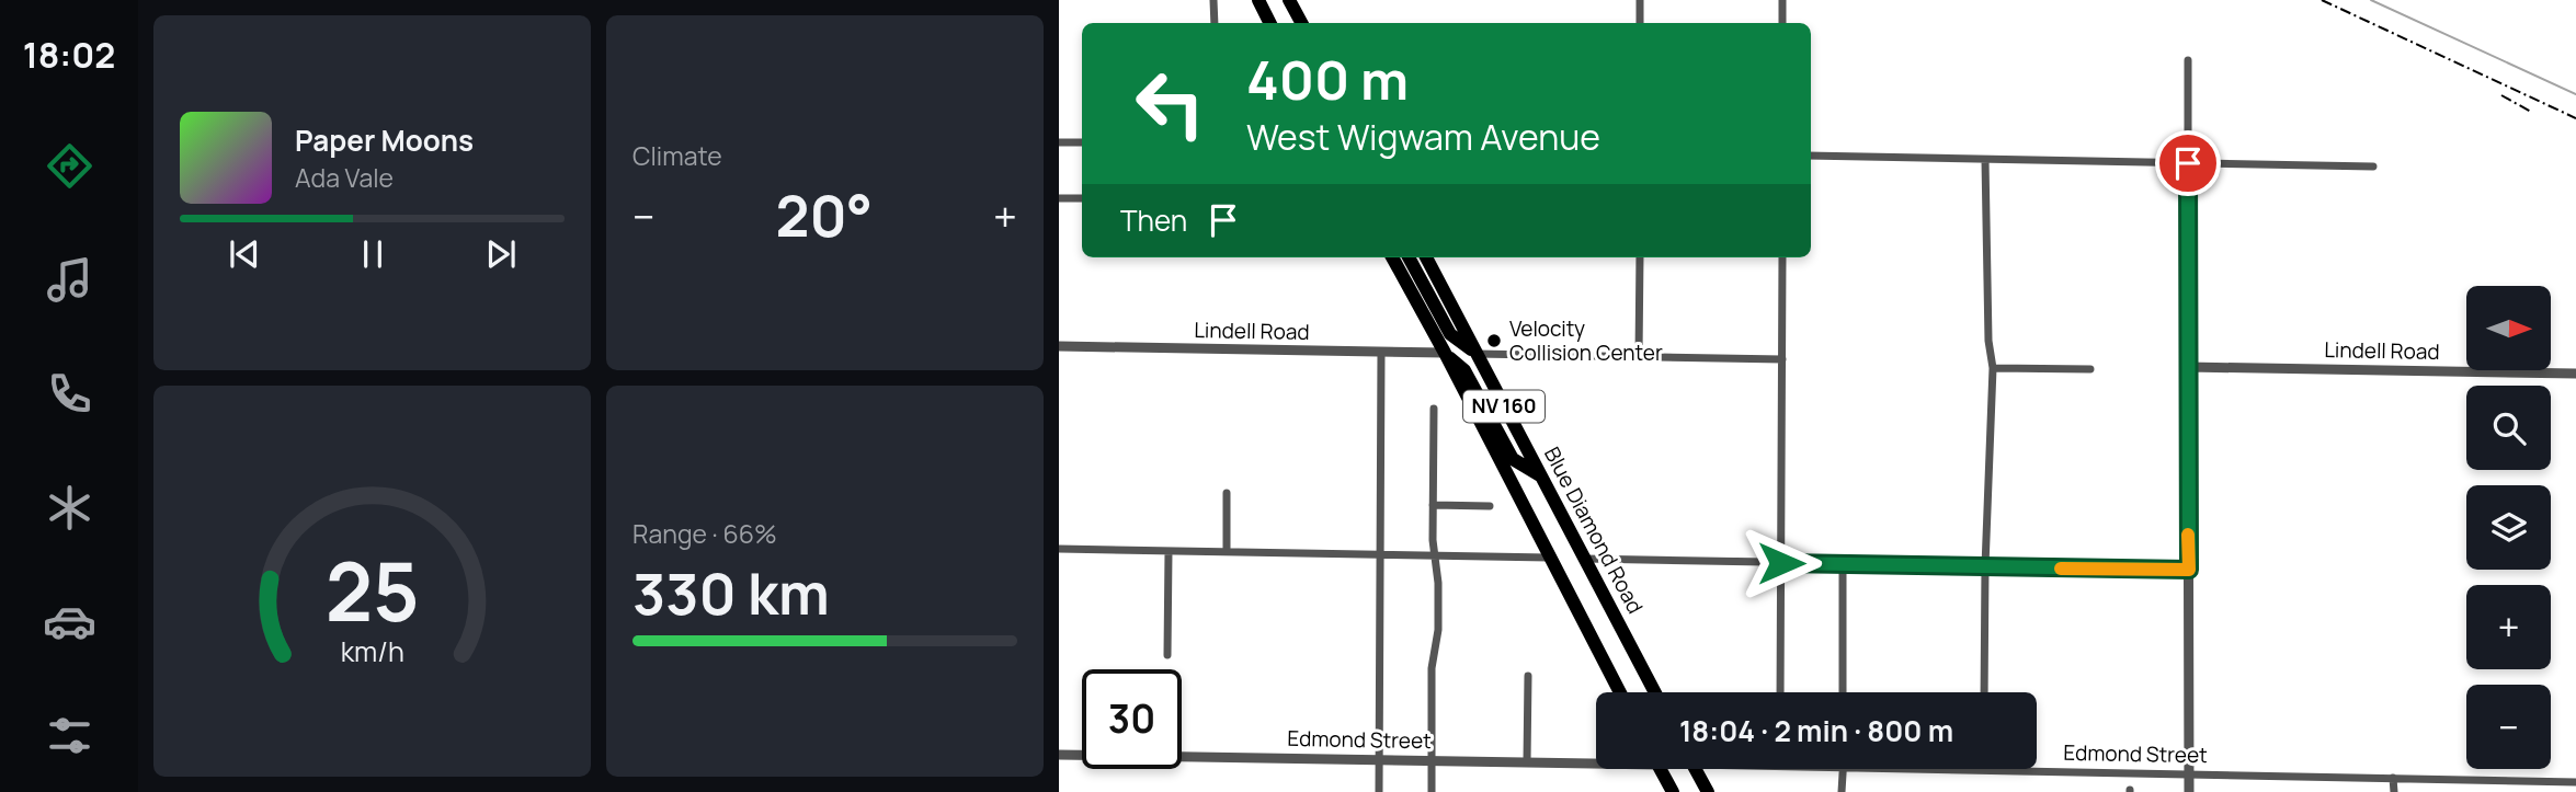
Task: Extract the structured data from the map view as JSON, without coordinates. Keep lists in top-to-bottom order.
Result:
{
  "streets": {
    "highway": ["NV 160", "Blue Diamond Road"],
    "street": ["Lindell Road", "Edmond Street"]
  },
  "crossings": [
    ["Lindell Road", "NV 160"]
  ],
  "places": ["Velocity Collision Center"],
  "north": "right",
  "page": {
    "tabs": "18:02",
    "tile": [
      "Climate",
      ["Range · 66%", "330 km"]
    ],
    "turn": ["400 m", "West Wigwam Avenue"],
    "song": ["Paper Moons", "Ada Vale"],
    "heat": ["−", "20°", "+"],
    "then": "Then",
    "map_buttons": ["+", "−"],
    "limit": "30",
    "trip": "18:04 · 2 min · 800 m",
    "gauge": ["25", "km/h"]
  }
}
